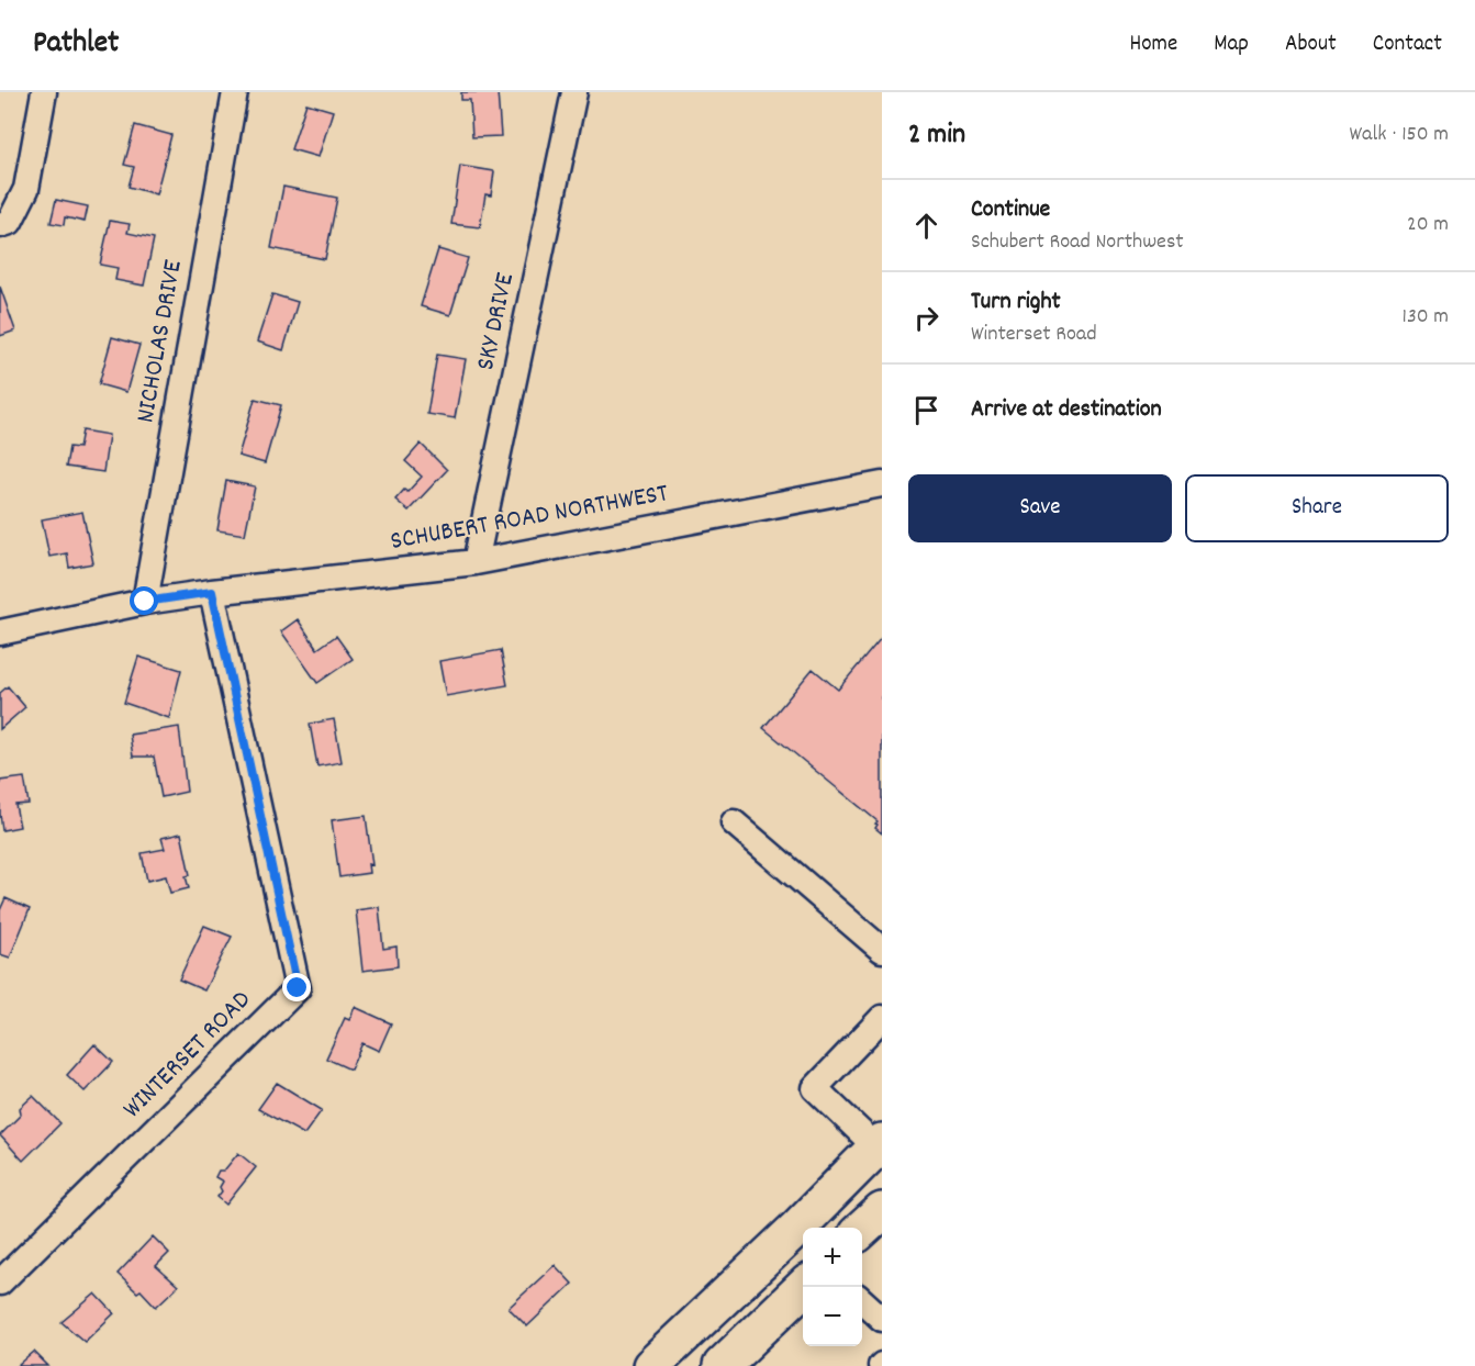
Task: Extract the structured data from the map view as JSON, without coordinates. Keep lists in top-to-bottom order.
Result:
{
  "streets": {
    "street": [
      "SKY DRIVE",
      "NICHOLAS DRIVE",
      "SCHUBERT ROAD NORTHWEST",
      "WINTERSET ROAD"
    ]
  },
  "crossings": [
    ["SKY DRIVE", "SCHUBERT ROAD NORTHWEST"],
    ["NICHOLAS DRIVE", "SCHUBERT ROAD NORTHWEST"],
    ["SCHUBERT ROAD NORTHWEST", "WINTERSET ROAD"]
  ],
  "page": {
    "header": "Pathlet",
    "nav": [
      "Home",
      "Map",
      "About",
      "Contact"
    ],
    "heading": ["2 min", "Walk · 150 m"],
    "list": [
      ["Continue", "Schubert Road Northwest", "20 m"],
      ["Turn right", "Winterset Road", "130 m"],
      "Arrive at destination"
    ],
    "buttons": ["Save", "Share"],
    "map_buttons": ["+", "−"]
  }
}
